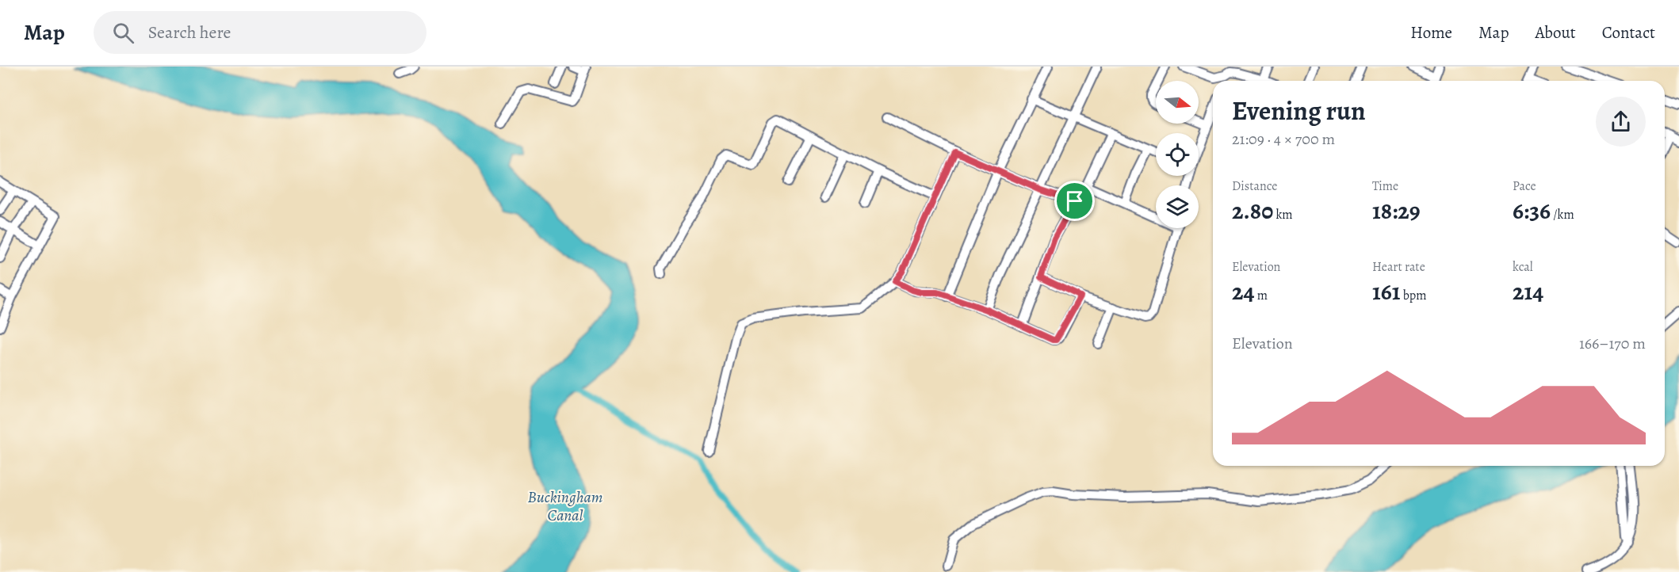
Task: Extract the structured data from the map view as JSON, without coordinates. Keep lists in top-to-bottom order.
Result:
{
  "water": ["Buckingham Canal"],
  "north": "right",
  "page": {
    "header": "Map",
    "search": "Search here",
    "nav": [
      "Home",
      "Map",
      "About",
      "Contact"
    ],
    "heading": ["Evening run", "21:09 · 4 × 700 m"],
    "stats": [
      ["Distance", "2.80 km"],
      ["Time", "18:29"],
      ["Pace", "6:36 /km"],
      ["Elevation", "24 m"],
      ["Heart rate", "161 bpm"],
      ["kcal", "214"]
    ],
    "chart": ["Elevation", "166–170 m"]
  }
}
